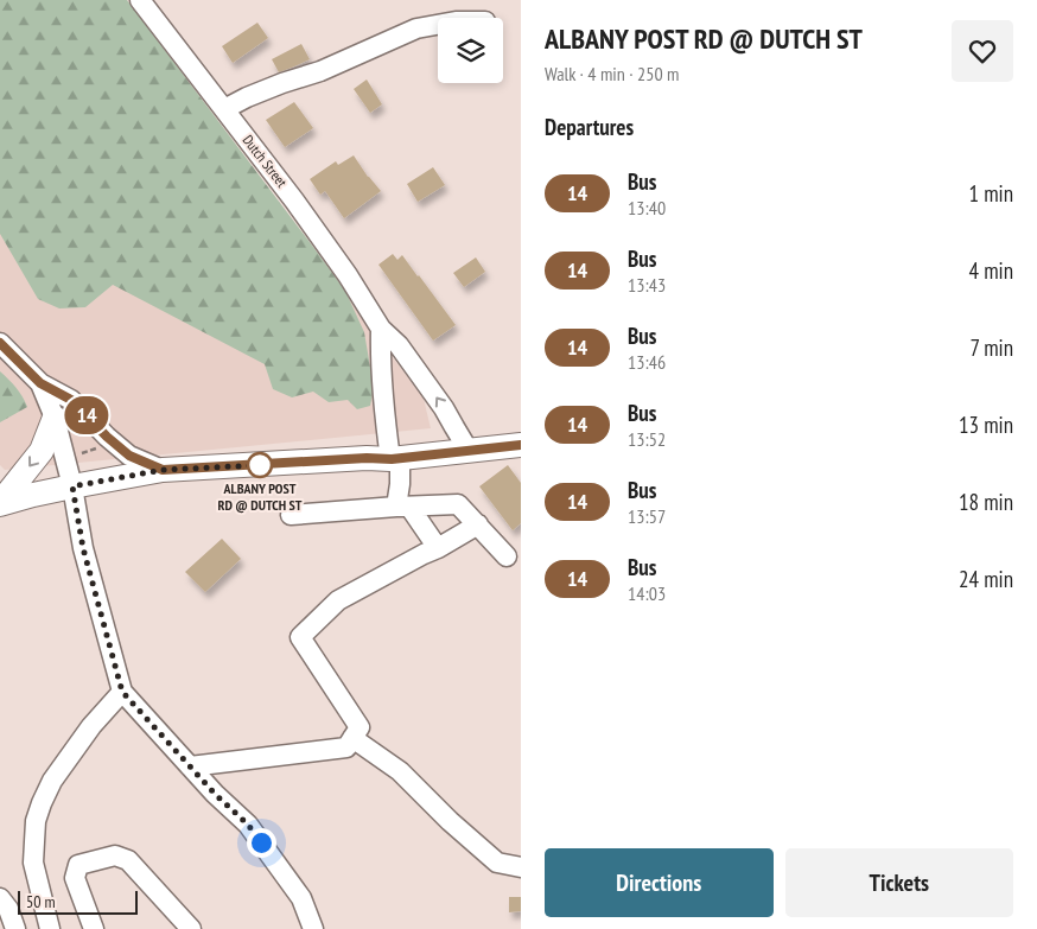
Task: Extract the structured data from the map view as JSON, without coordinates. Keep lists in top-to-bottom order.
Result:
{
  "streets": {
    "street": ["Dutch Street"]
  },
  "places": ["ALBANY POST RD @ DUTCH ST"],
  "lines": ["bus line 14"],
  "scale_bar": "50 m",
  "page": {
    "on_map": "14",
    "heading": [
      ["ALBANY POST RD @ DUTCH ST", "Walk · 4 min · 250 m"],
      "Departures"
    ],
    "list": [
      {
        "mark": "14",
        "name": "Bus",
        "note": "13:40",
        "value": "1 min"
      },
      {
        "mark": "14",
        "name": "Bus",
        "note": "13:43",
        "value": "4 min"
      },
      {
        "mark": "14",
        "name": "Bus",
        "note": "13:46",
        "value": "7 min"
      },
      {
        "mark": "14",
        "name": "Bus",
        "note": "13:52",
        "value": "13 min"
      },
      {
        "mark": "14",
        "name": "Bus",
        "note": "13:57",
        "value": "18 min"
      },
      {
        "mark": "14",
        "name": "Bus",
        "note": "14:03",
        "value": "24 min"
      }
    ],
    "buttons": ["Directions", "Tickets"],
    "scale": "50 m"
  }
}
